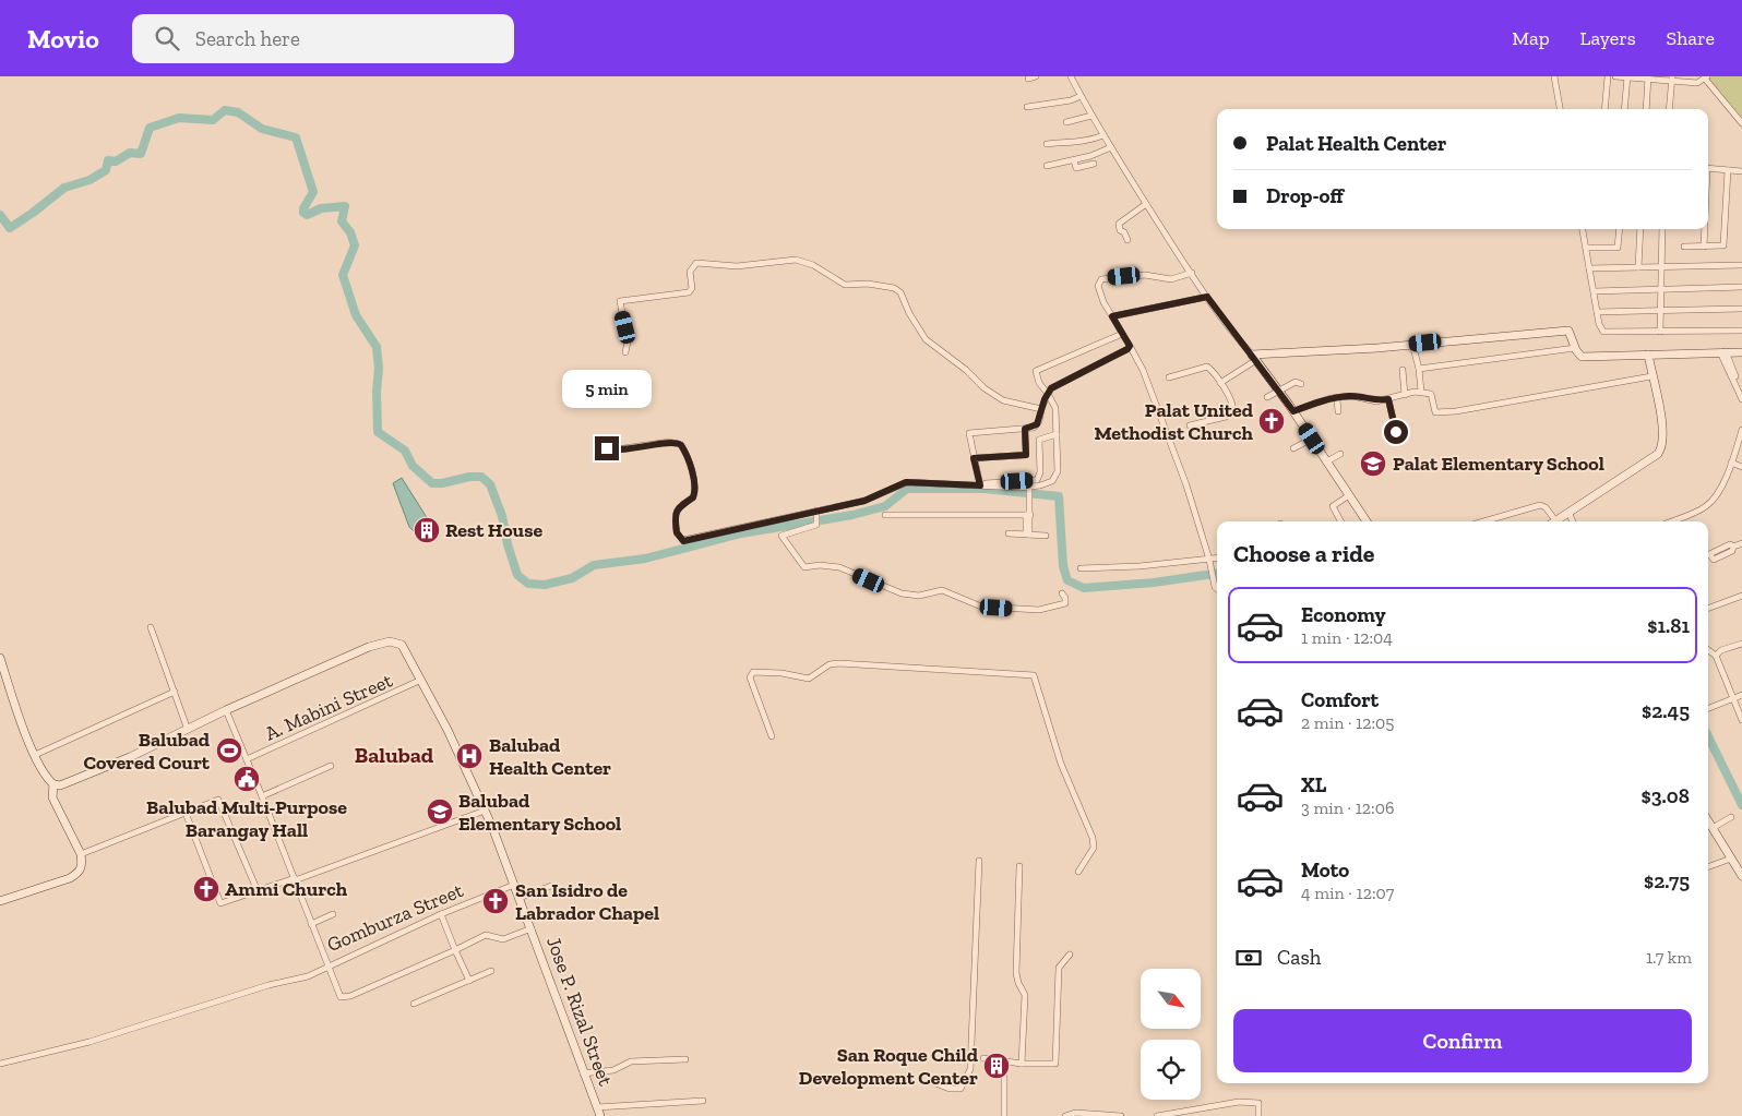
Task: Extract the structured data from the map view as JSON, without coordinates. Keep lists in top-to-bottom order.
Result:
{
  "streets": {
    "street": ["A. Mabini Street", "Gomburza Street", "Jose P. Rizal Street"]
  },
  "crossings": [
    ["A. Mabini Street", "Gomburza Street"],
    ["A. Mabini Street", "Jose P. Rizal Street"],
    ["Gomburza Street", "Jose P. Rizal Street"]
  ],
  "districts": ["Balubad"],
  "places": {
    "church": ["Palat United Methodist Church", "Ammi Church", "San Isidro de Labrador Chapel"],
    "school or university": ["Palat Elementary School", "Balubad Elementary School"],
    "building": ["Rest House", "San Roque Child Development Center"],
    "sports": ["Balubad Covered Court"],
    "hospital": ["Balubad Health Center"],
    "public building": ["Balubad Multi-Purpose Barangay Hall"]
  },
  "north": "bottom right",
  "page": {
    "header": "Movio",
    "search": "Search here",
    "nav": ["Map", "Layers", "Share"],
    "banner": ["Palat Health Center", "Drop-off"],
    "bubble": "5 min",
    "heading": "Choose a ride",
    "list": [
      {
        "name": "Economy",
        "note": "1 min · 12:04",
        "value": "$1.81"
      },
      {
        "name": "Comfort",
        "note": "2 min · 12:05",
        "value": "$2.45"
      },
      {
        "name": "XL",
        "note": "3 min · 12:06",
        "value": "$3.08"
      },
      {
        "name": "Moto",
        "note": "4 min · 12:07",
        "value": "$2.75"
      }
    ],
    "pay": ["Cash", "1.7 km"],
    "buttons": "Confirm"
  }
}
